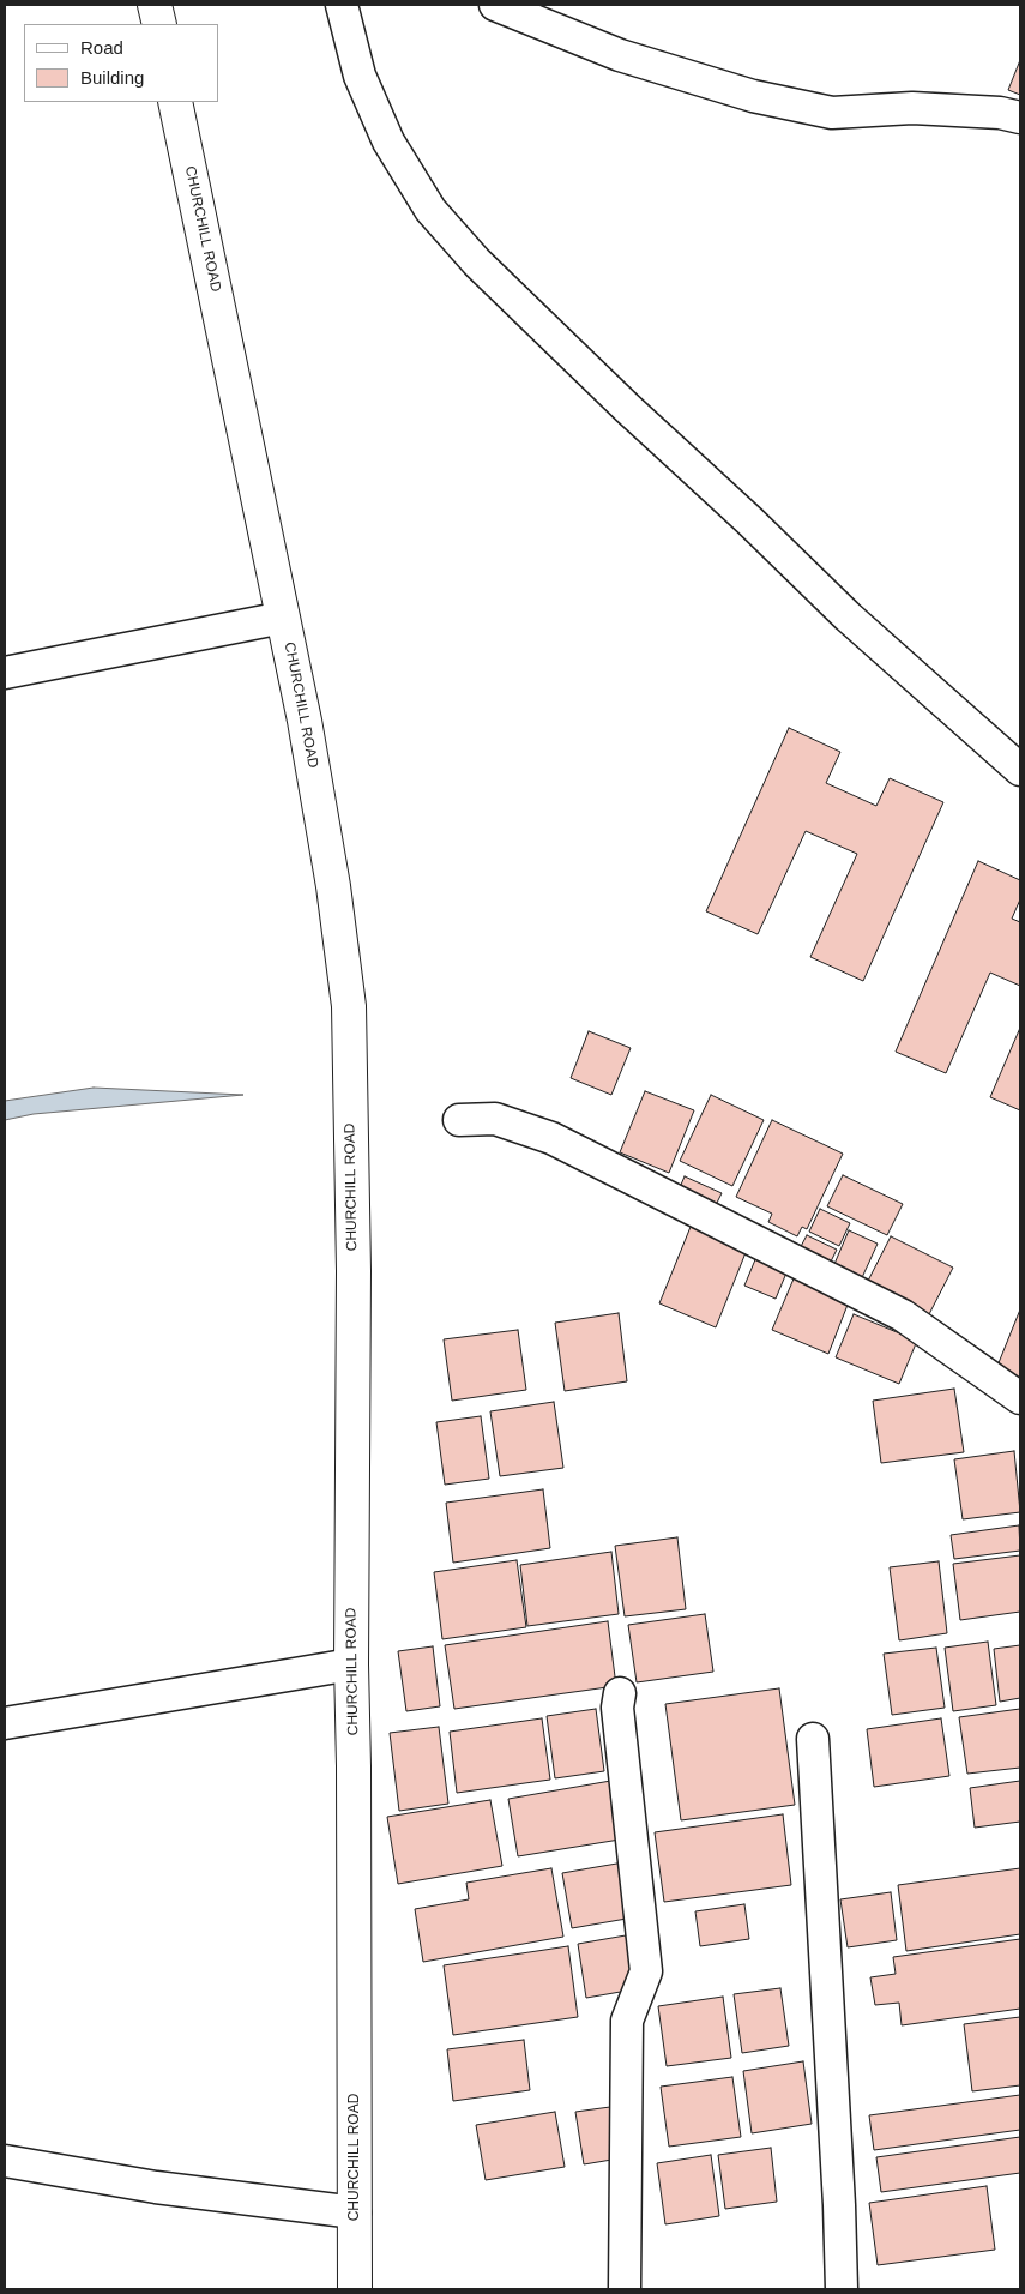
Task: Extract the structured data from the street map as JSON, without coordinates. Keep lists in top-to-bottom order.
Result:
{
  "streets": {
    "street": ["CHURCHILL ROAD"]
  },
  "legend": ["Road", "Building"]
}
